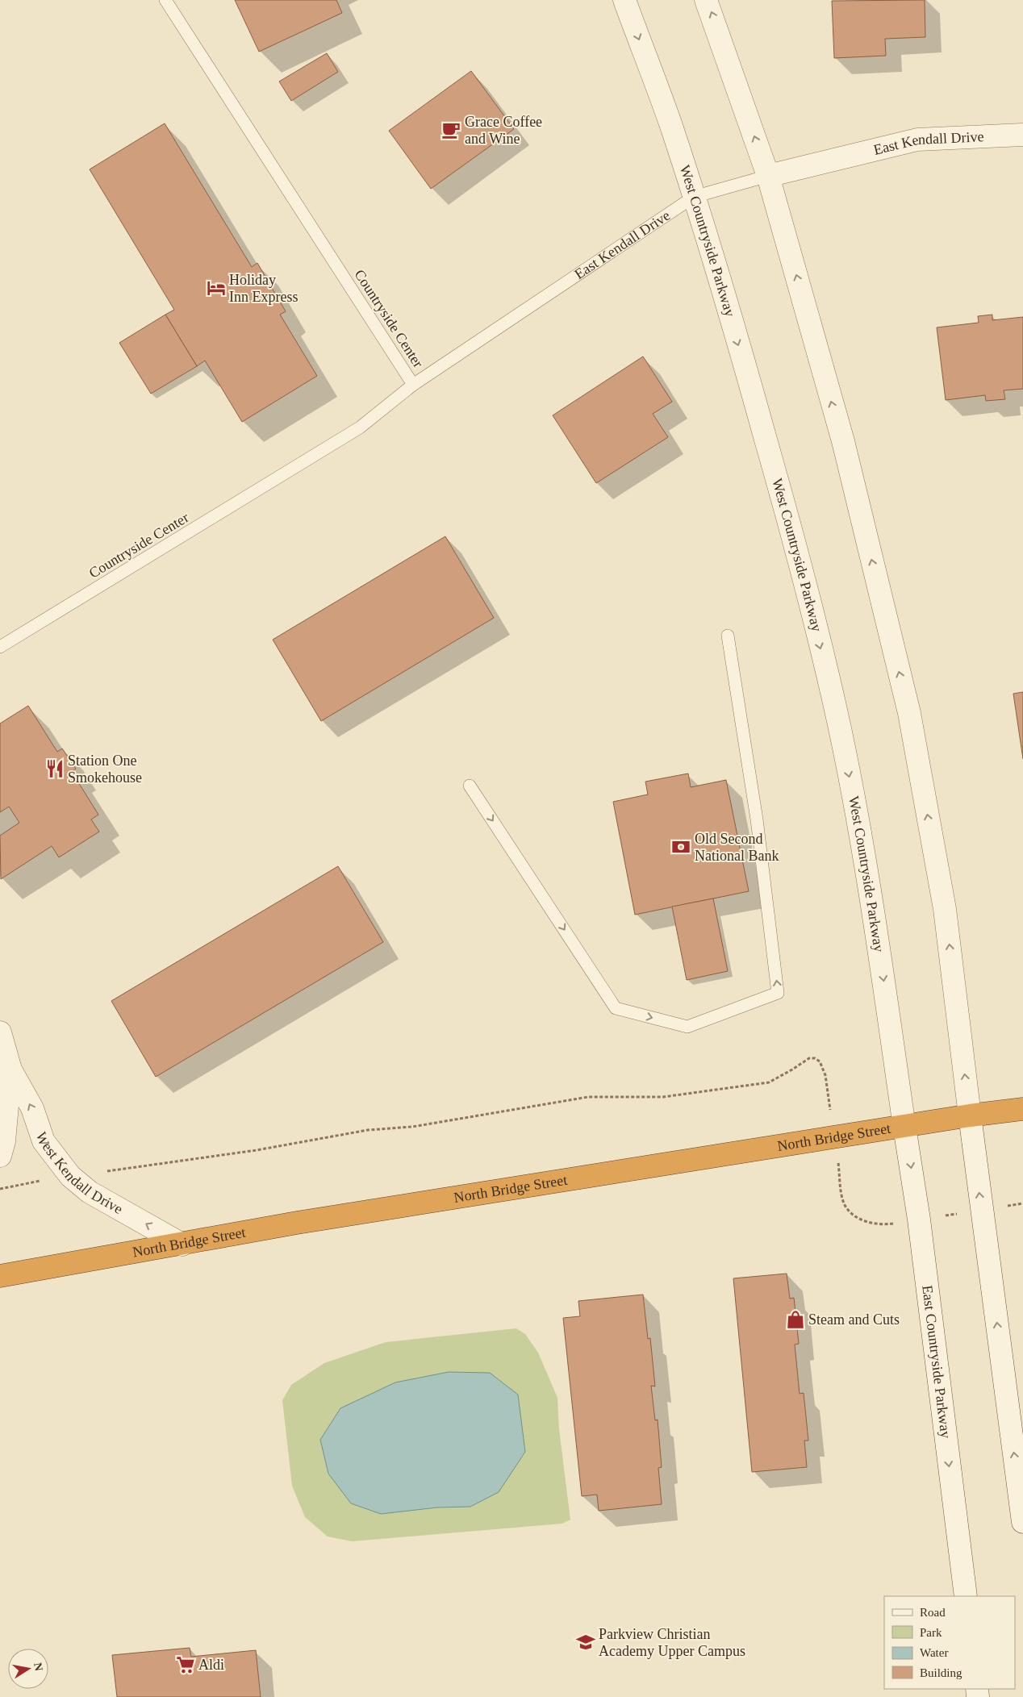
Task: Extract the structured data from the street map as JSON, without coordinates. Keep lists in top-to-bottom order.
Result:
{
  "streets": {
    "highway": ["North Bridge Street"],
    "street": [
      "East Kendall Drive",
      "West Countryside Parkway",
      "West Kendall Drive",
      "East Countryside Parkway"
    ],
    "lane": ["Countryside Center"]
  },
  "crossings": [
    ["East Kendall Drive", "West Countryside Parkway"],
    ["East Kendall Drive", "Countryside Center"],
    ["West Countryside Parkway", "North Bridge Street"],
    ["West Countryside Parkway", "East Countryside Parkway"],
    ["North Bridge Street", "West Kendall Drive"],
    ["North Bridge Street", "East Countryside Parkway"]
  ],
  "one_way": ["West Kendall Drive"],
  "places": {
    "cafe": ["Grace Coffee and Wine"],
    "hotel": ["Holiday Inn Express"],
    "restaurant": ["Station One Smokehouse"],
    "bank": ["Old Second National Bank"],
    "shop": ["Steam and Cuts"],
    "school or university": ["Parkview Christian Academy Upper Campus"],
    "supermarket": ["Aldi"]
  },
  "legend": [
    "Road",
    "Park",
    "Water",
    "Building"
  ],
  "north": "right"
}
